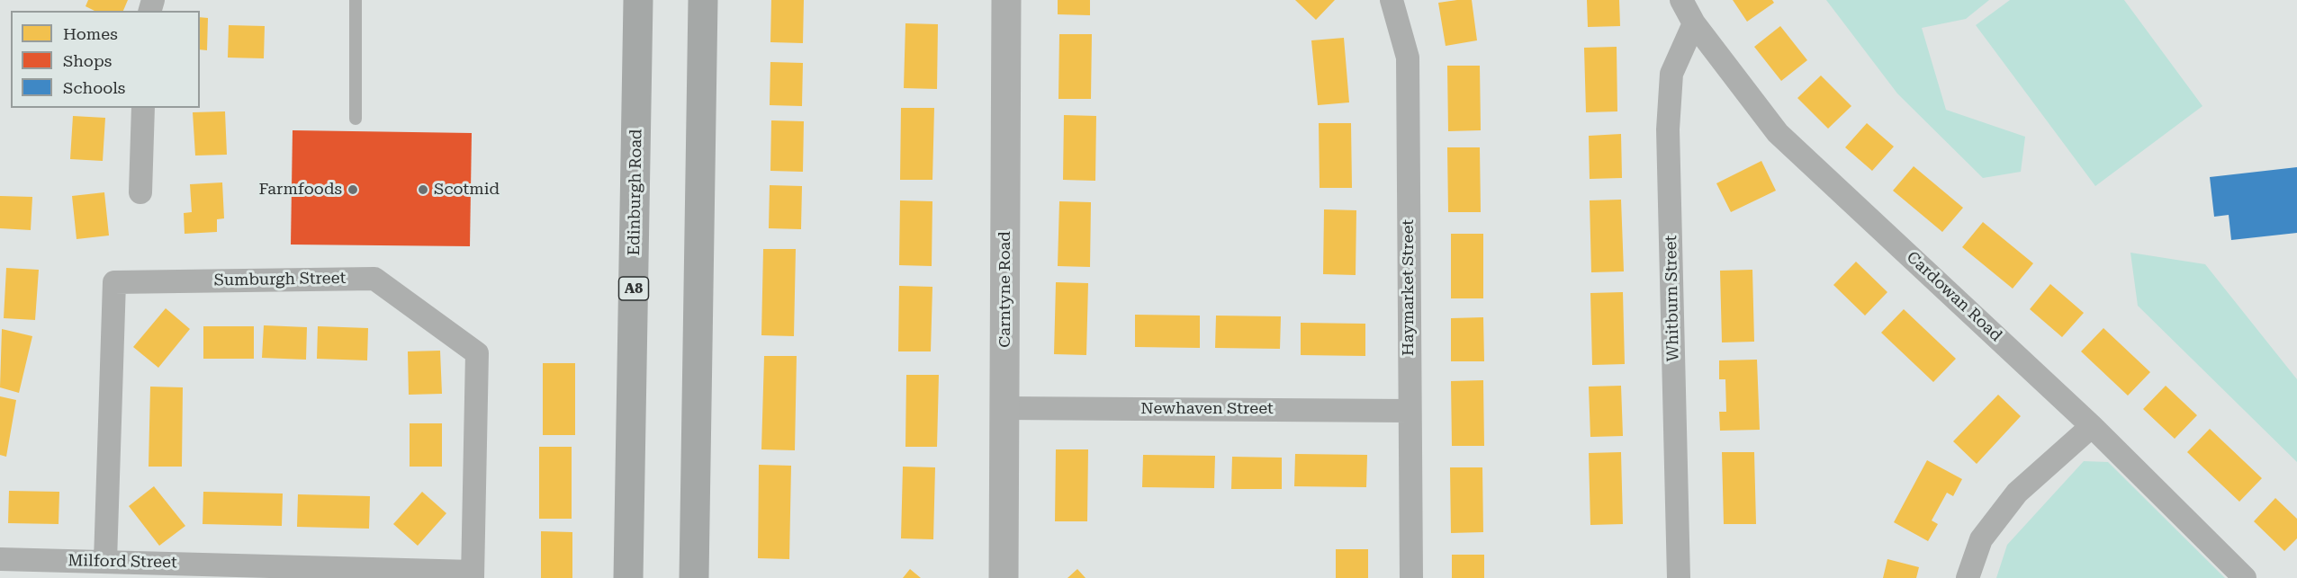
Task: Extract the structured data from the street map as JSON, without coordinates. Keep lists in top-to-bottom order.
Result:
{
  "streets": {
    "main road": ["Edinburgh Road", "A8"],
    "street": [
      "Sumburgh Street",
      "Haymarket Street",
      "Carntyne Road",
      "Cardowan Road",
      "Whitburn Street",
      "Newhaven Street",
      "Milford Street"
    ]
  },
  "crossings": [
    ["Sumburgh Street", "Milford Street"],
    ["Haymarket Street", "Newhaven Street"],
    ["Carntyne Road", "Newhaven Street"],
    ["Cardowan Road", "Whitburn Street"]
  ],
  "places": ["Farmfoods", "Scotmid"],
  "legend": ["Homes", "Shops", "Schools"]
}
